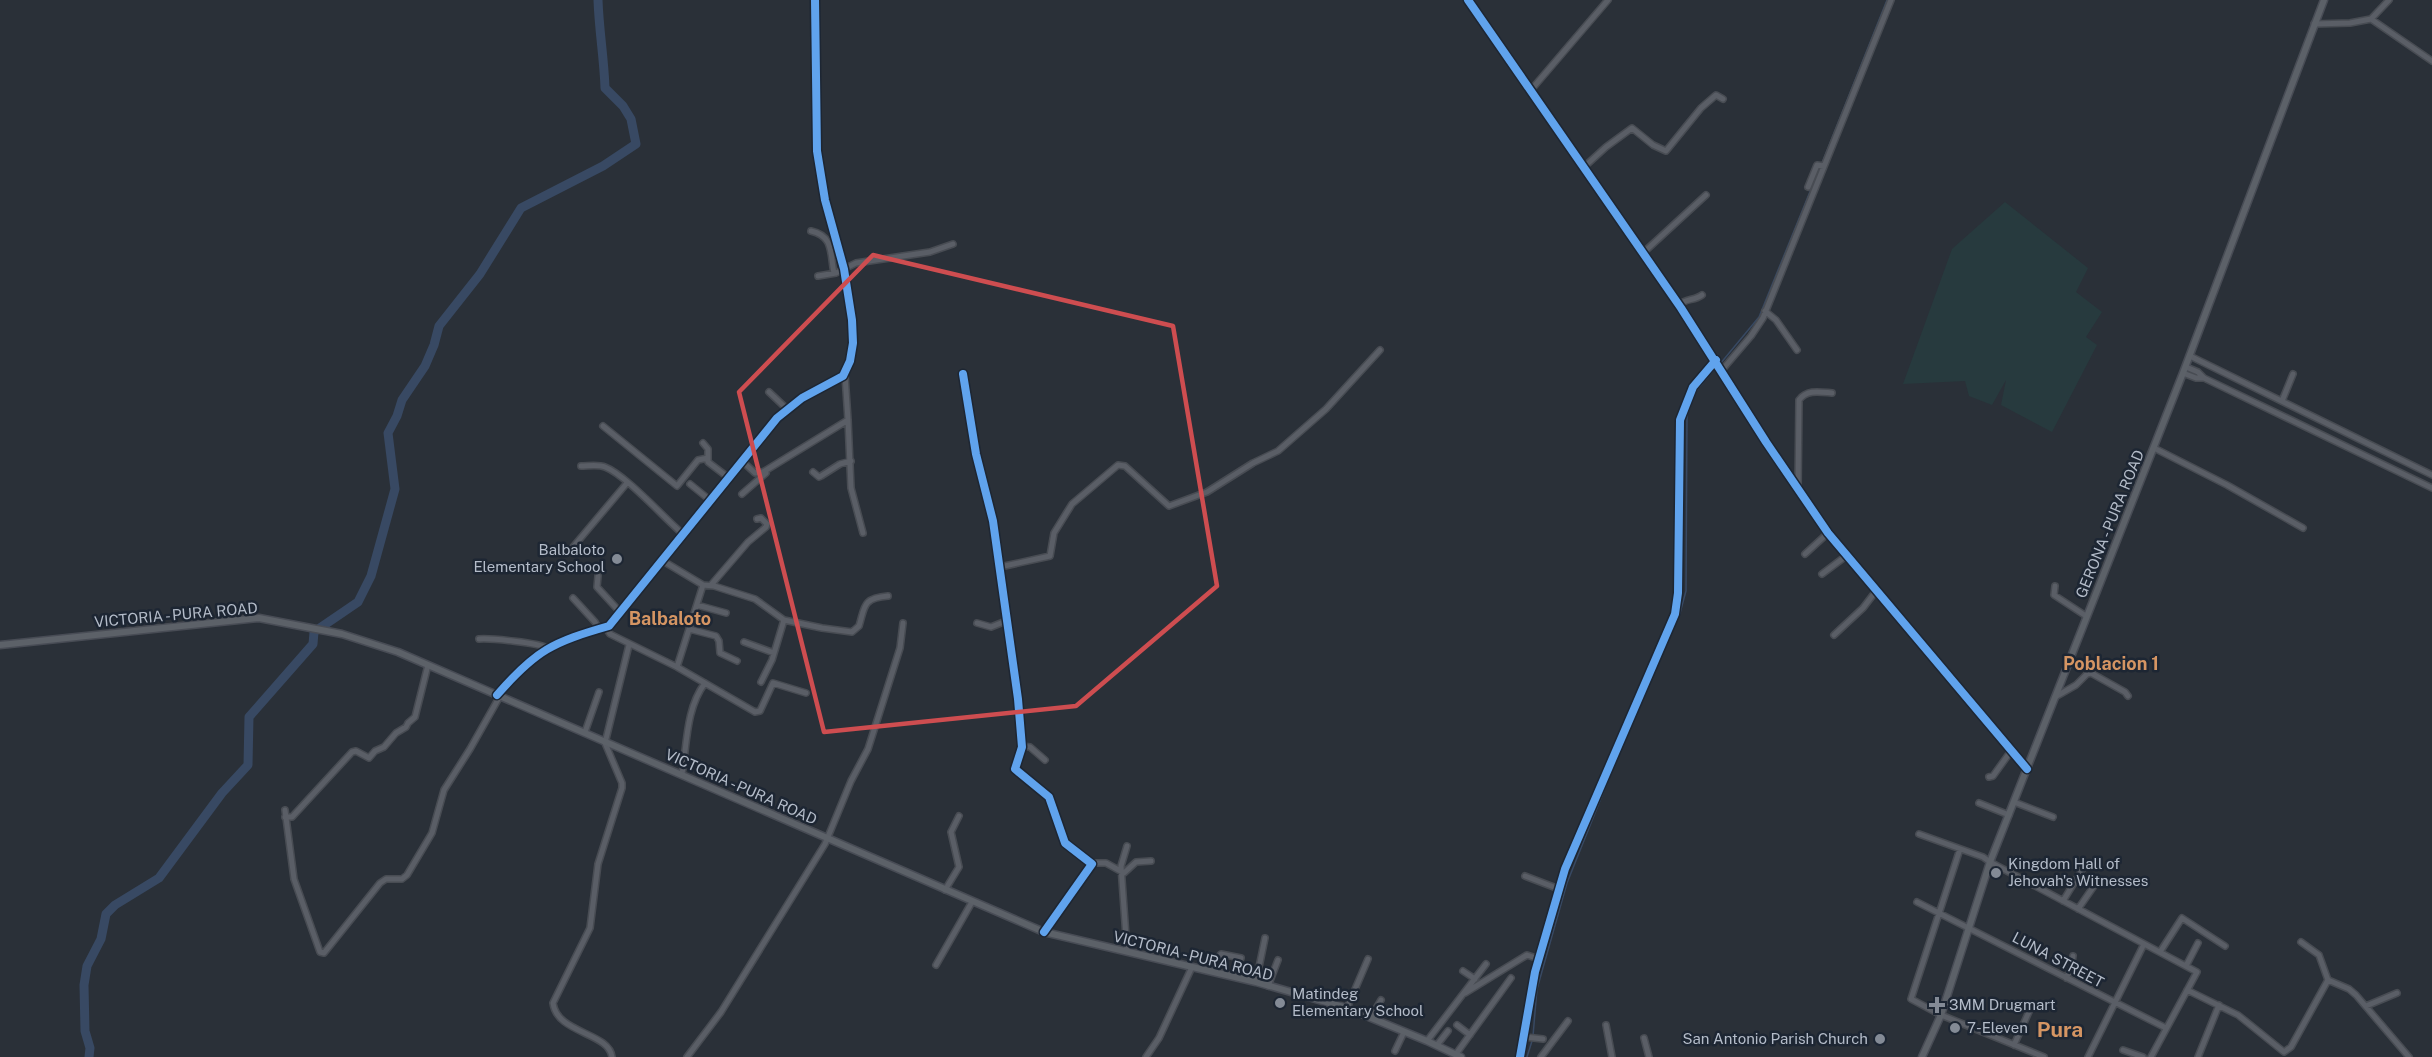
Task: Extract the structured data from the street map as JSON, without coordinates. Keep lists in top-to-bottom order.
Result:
{
  "streets": {
    "main road": ["GERONA - PURA ROAD", "VICTORIA - PURA ROAD"],
    "street": ["LUNA STREET"]
  },
  "crossings": [
    ["GERONA - PURA ROAD", "LUNA STREET"]
  ],
  "districts": ["Balbaloto", "Poblacion 1", "Pura"],
  "places": {
    "other": [
      "Balbaloto Elementary School",
      "Kingdom Hall of Jehovah's Witnesses",
      "Matindeg Elementary School",
      "7-Eleven",
      "San Antonio Parish Church"
    ],
    "health": ["3MM Drugmart"]
  }
}
